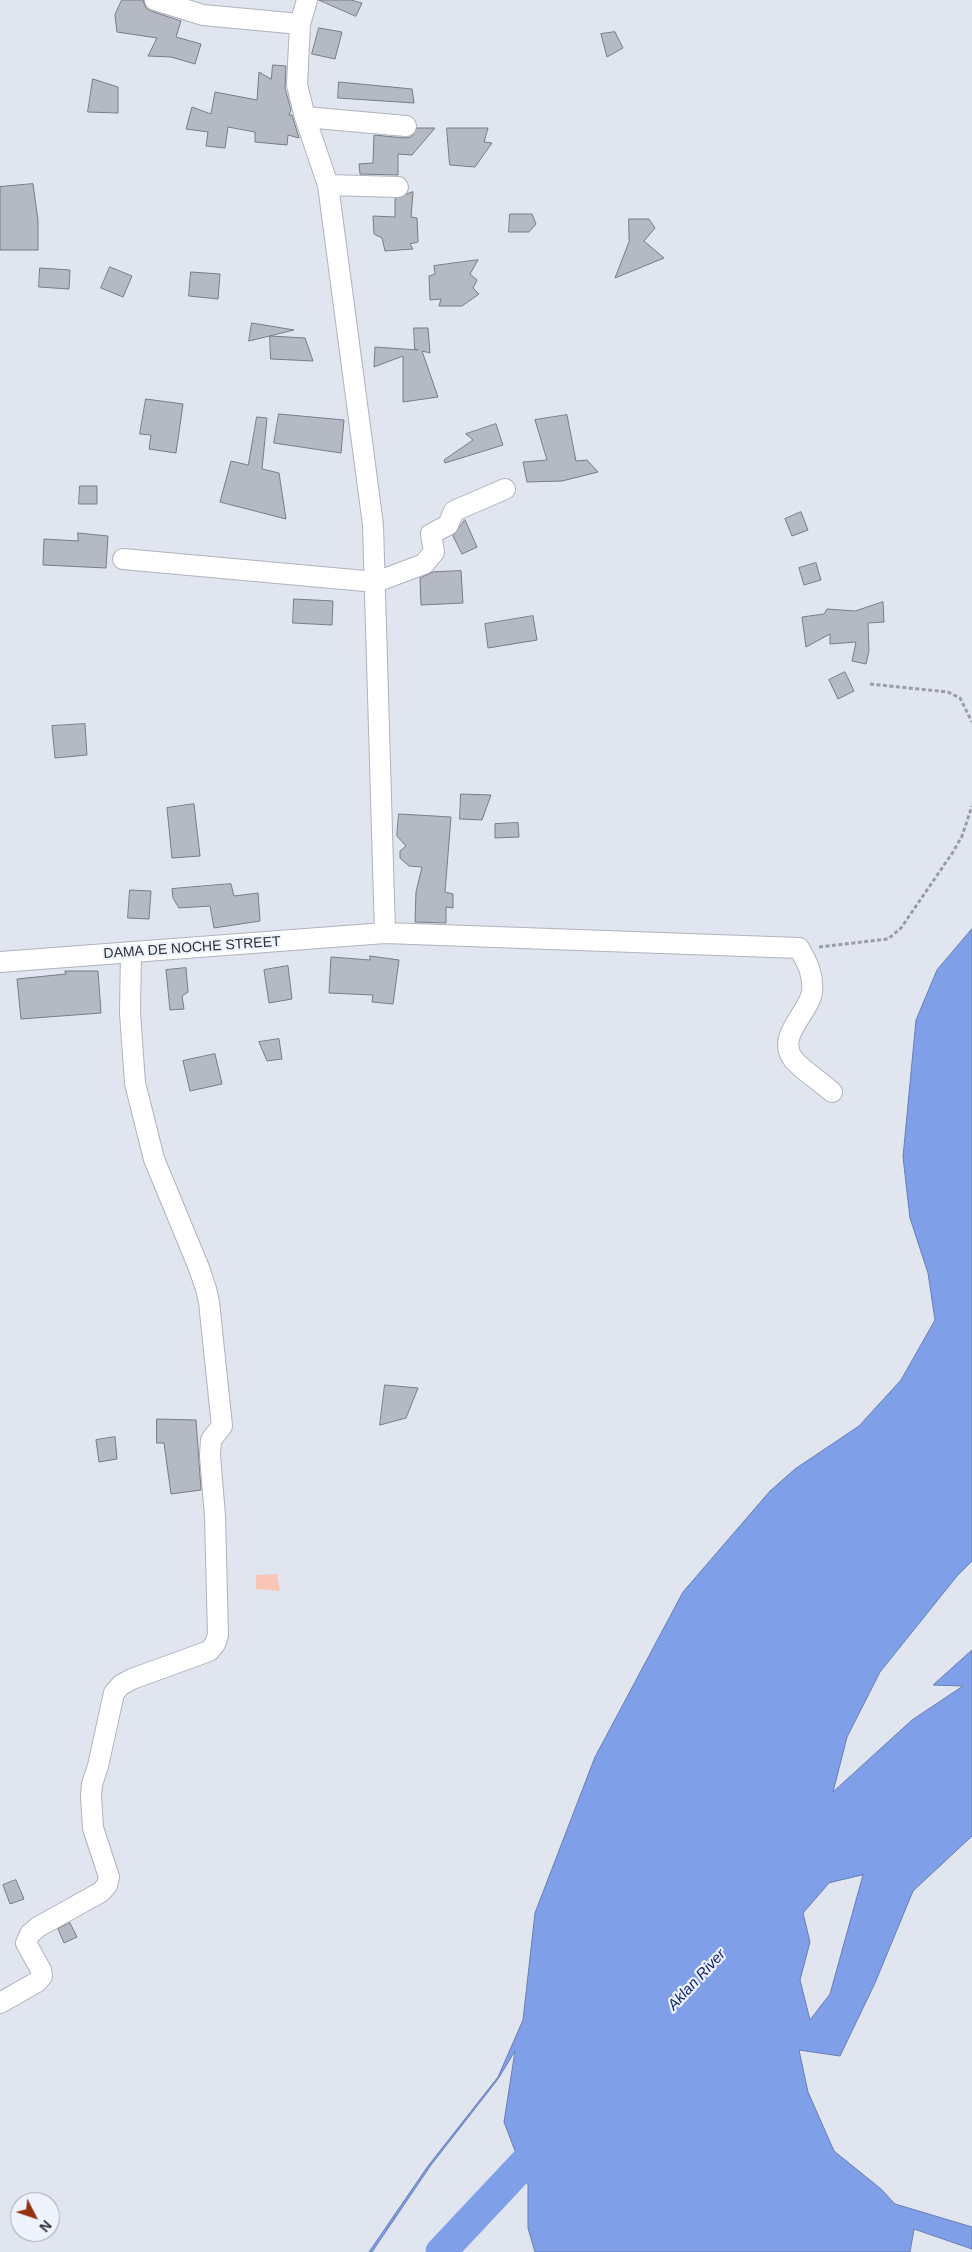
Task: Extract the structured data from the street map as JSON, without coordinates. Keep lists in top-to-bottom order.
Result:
{
  "streets": {
    "street": ["DAMA DE NOCHE STREET"]
  },
  "water": ["Aklan River"],
  "north": "bottom right"
}
